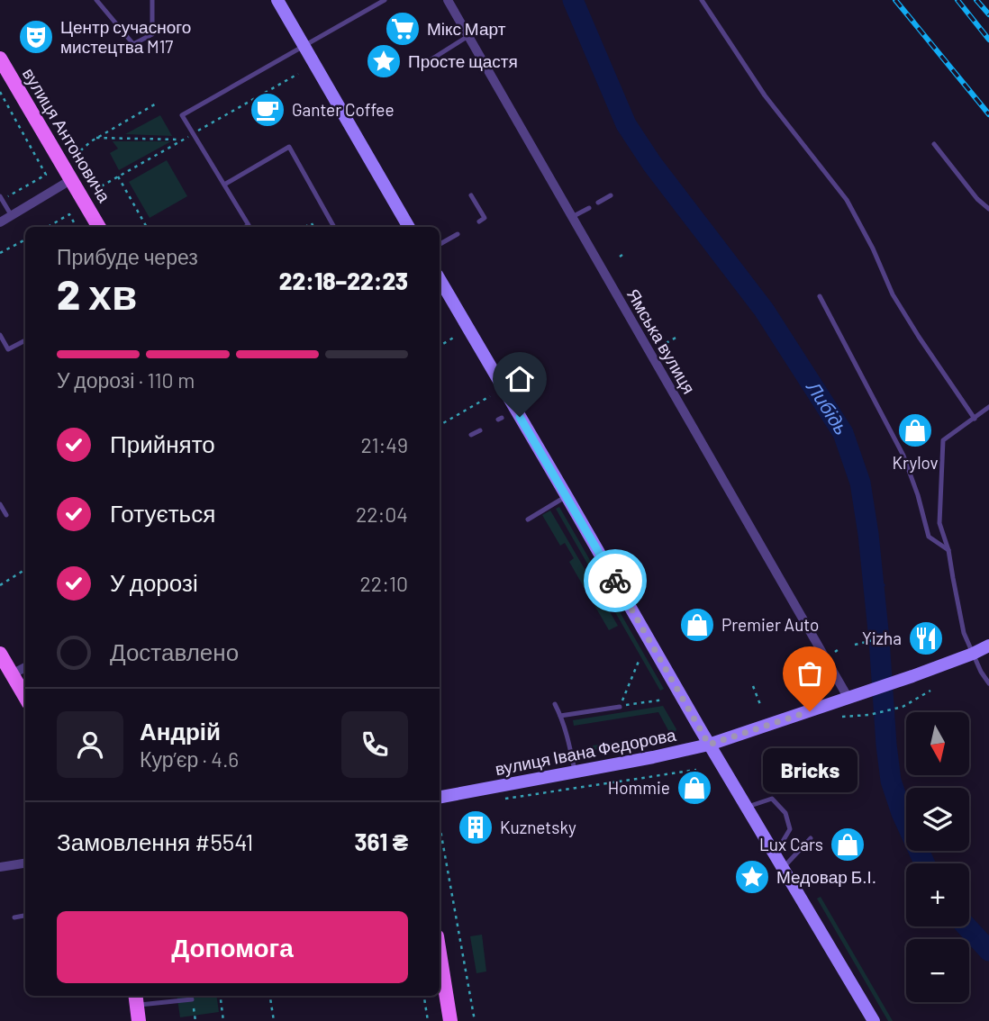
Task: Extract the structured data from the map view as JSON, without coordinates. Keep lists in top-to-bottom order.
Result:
{
  "streets": {
    "main road": ["вулиця Антоновича", "вулиця Івана Федорова"],
    "street": ["Ямська вулиця"]
  },
  "crossings": [
    ["Ямська вулиця", "вулиця Івана Федорова"]
  ],
  "water": ["Либідь"],
  "places": {
    "supermarket": ["Мікс Март"],
    "theatre": ["Центр сучасного мистецтва M17"],
    "place": ["Просте щастя", "Медовар Б.І."],
    "cafe": ["Ganter Coffee"],
    "shop": [
      "Krylov",
      "Premier Auto",
      "Hommie",
      "Lux Cars"
    ],
    "restaurant": ["Yizha"],
    "other": ["Bricks"],
    "building": ["Kuznetsky"]
  },
  "north": "bottom",
  "page": {
    "heading": ["2 хв", "Прибуде через", "22:18–22:23"],
    "panel": [
      "Андрій",
      "Кур’єр · 4.6",
      "Замовлення #5541",
      "361 ₴"
    ],
    "bar": "У дорозі · 110 m",
    "list": [
      ["Прийнято", "21:49"],
      ["Готується", "22:04"],
      ["У дорозі", "22:10"],
      "Доставлено"
    ],
    "map_buttons": ["+", "−"],
    "bubble": "Bricks",
    "buttons": "Допомога"
  }
}
